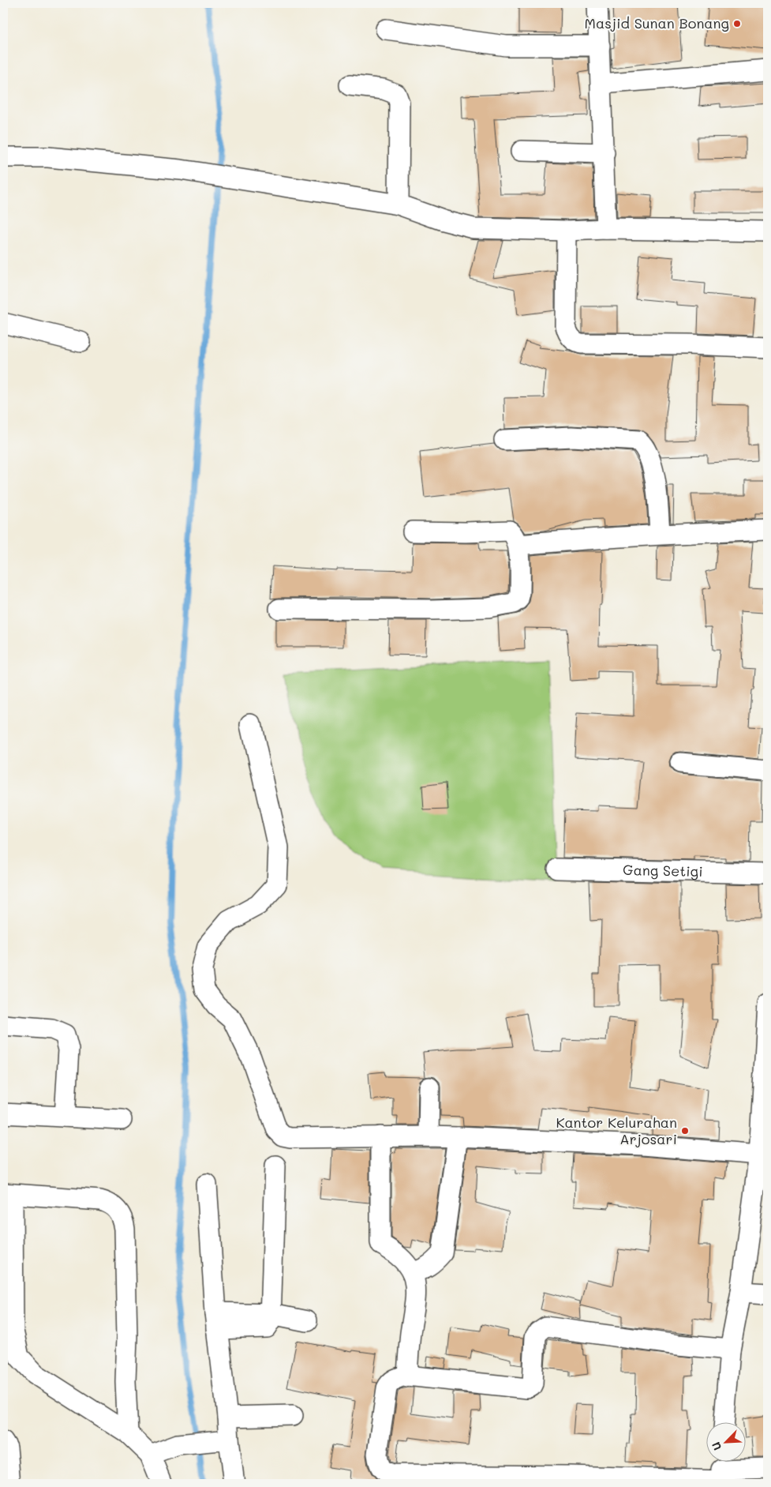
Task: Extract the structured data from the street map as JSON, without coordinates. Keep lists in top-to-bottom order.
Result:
{
  "streets": {
    "street": ["Gang Setigi"]
  },
  "places": ["Masjid Sunan Bonang", "Kantor Kelurahan Arjosari"],
  "north": "bottom left"
}
